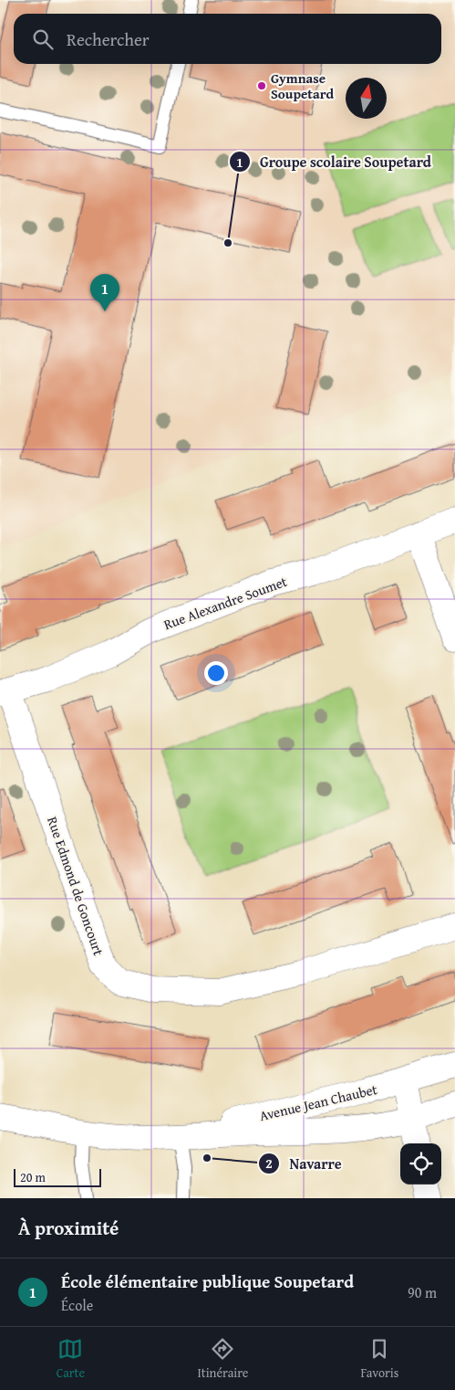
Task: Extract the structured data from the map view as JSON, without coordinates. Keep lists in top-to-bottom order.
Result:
{
  "streets": {
    "street": ["Rue Alexandre Soumet", "Rue Edmond de Goncourt", "Avenue Jean Chaubet"]
  },
  "crossings": [
    ["Rue Alexandre Soumet", "Rue Edmond de Goncourt"]
  ],
  "places": ["Gymnase Soupetard", "Groupe scolaire Soupetard", "Navarre"],
  "scale_bar": "20 m",
  "north": "top",
  "page": {
    "search": "Rechercher",
    "pins": "1",
    "scale": "20 m",
    "heading": "À proximité",
    "list": [
      {
        "mark": "1",
        "name": "École élémentaire publique Soupetard",
        "note": "École",
        "value": "90 m"
      }
    ],
    "nav": ["Carte", "Itinéraire", "Favoris"]
  }
}
